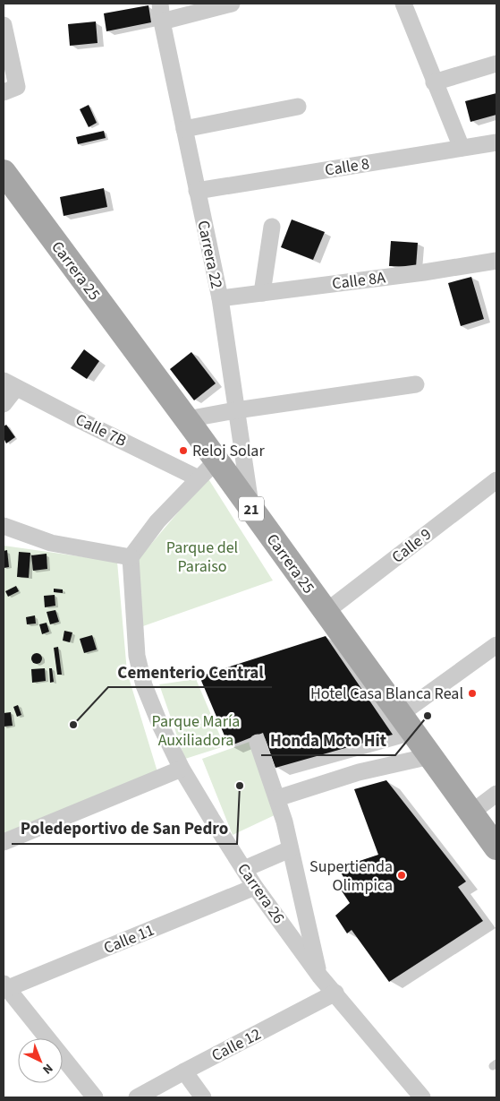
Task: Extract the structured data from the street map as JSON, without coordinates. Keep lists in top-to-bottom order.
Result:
{
  "streets": {
    "main road": ["Carrera 25", "21"],
    "street": [
      "Calle 8",
      "Carrera 22",
      "Calle 8A",
      "Calle 7B",
      "Calle 9",
      "Carrera 26",
      "Calle 11",
      "Calle 12"
    ]
  },
  "crossings": [
    ["Calle 8", "Carrera 22"],
    ["Carrera 22", "Carrera 25"],
    ["Carrera 22", "Calle 8A"],
    ["Carrera 25", "Calle 9"],
    ["Carrera 26", "Calle 11"],
    ["Carrera 26", "Calle 12"]
  ],
  "parks": ["Parque del Paraiso", "Parque María Auxiliadora"],
  "places": [
    "Reloj Solar",
    "Hotel Casa Blanca Real",
    "Honda Moto Hit",
    "Cementerio Central",
    "Poledeportivo de San Pedro",
    "Supertienda Olimpica"
  ],
  "north": "bottom right"
}
